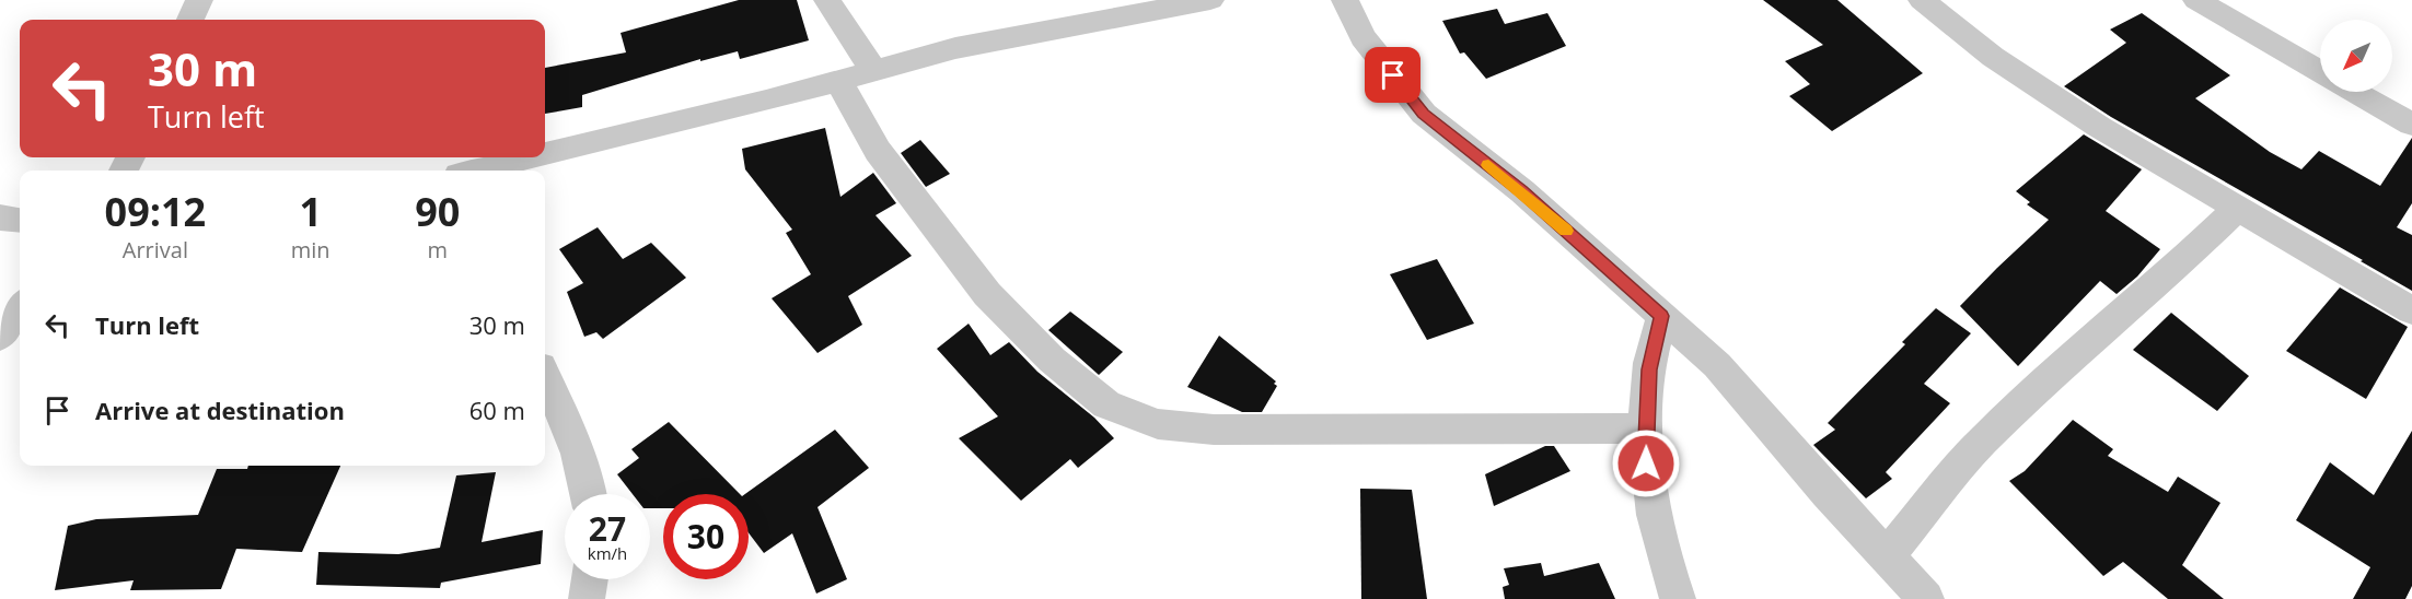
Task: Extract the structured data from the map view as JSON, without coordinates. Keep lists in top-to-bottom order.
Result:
{
  "north": "bottom left",
  "page": {
    "turn": ["30 m", "Turn left"],
    "eta": [
      "09:12",
      "Arrival",
      "1",
      "min",
      "90",
      "m"
    ],
    "list": [
      {
        "name": "Turn left",
        "value": "30 m"
      },
      {
        "name": "Arrive at destination",
        "value": "60 m"
      }
    ],
    "speed": "27 km/h",
    "limit": "30"
  }
}
